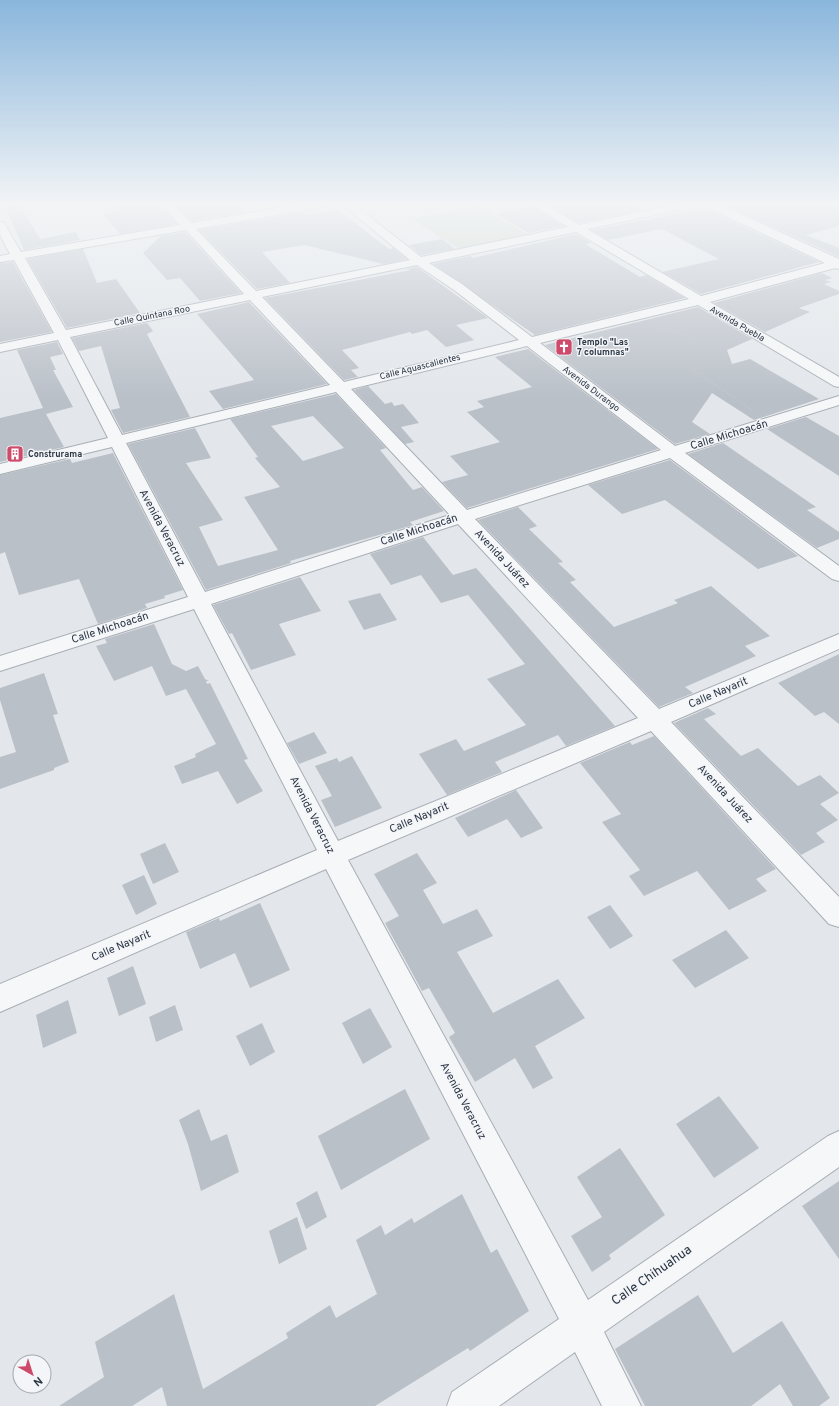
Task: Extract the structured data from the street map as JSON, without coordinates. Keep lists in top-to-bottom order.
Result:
{
  "streets": {
    "street": [
      "Calle Quintana Roo",
      "Avenida Puebla",
      "Calle Aguascalientes",
      "Avenida Durango",
      "Calle Michoacán",
      "Avenida Veracruz",
      "Avenida Juárez",
      "Calle Nayarit",
      "Calle Chihuahua"
    ]
  },
  "crossings": [
    ["Calle Quintana Roo", "Avenida Veracruz"],
    ["Calle Quintana Roo", "Avenida Juárez"],
    ["Avenida Puebla", "Calle Aguascalientes"],
    ["Calle Aguascalientes", "Avenida Durango"],
    ["Calle Aguascalientes", "Avenida Veracruz"],
    ["Calle Aguascalientes", "Avenida Juárez"],
    ["Avenida Durango", "Calle Michoacán"],
    ["Calle Michoacán", "Avenida Veracruz"],
    ["Calle Michoacán", "Avenida Juárez"],
    ["Avenida Veracruz", "Calle Nayarit"],
    ["Avenida Veracruz", "Calle Chihuahua"],
    ["Avenida Juárez", "Calle Nayarit"]
  ],
  "places": {
    "church": ["Templo \"Las 7 columnas\""],
    "building": ["Construrama"]
  },
  "north": "bottom right"
}
